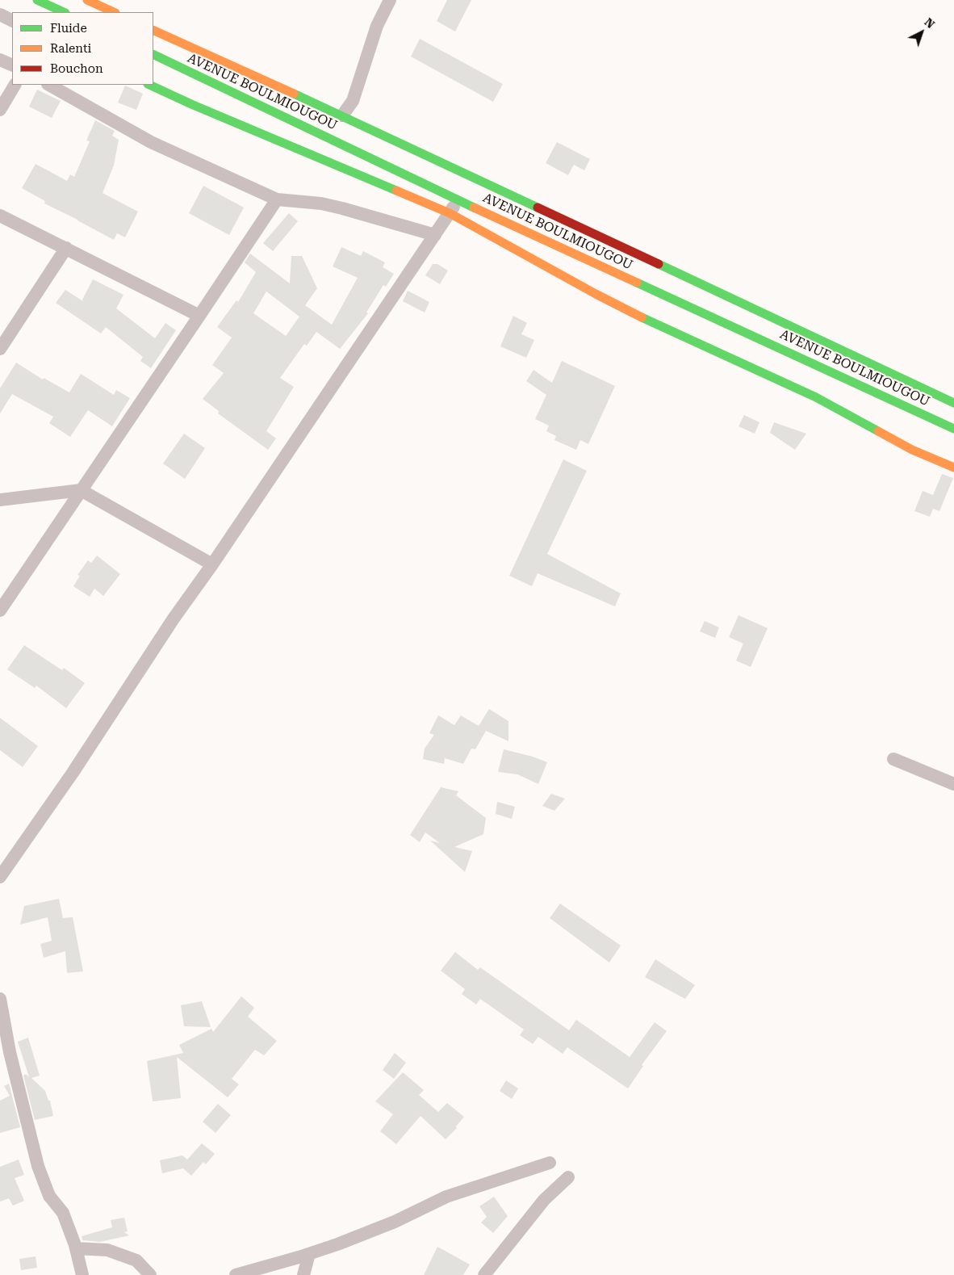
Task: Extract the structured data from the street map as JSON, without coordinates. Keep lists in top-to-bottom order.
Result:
{
  "streets": {
    "main road": ["AVENUE BOULMIOUGOU"]
  },
  "legend": ["Fluide", "Ralenti", "Bouchon"],
  "north": "top right"
}
